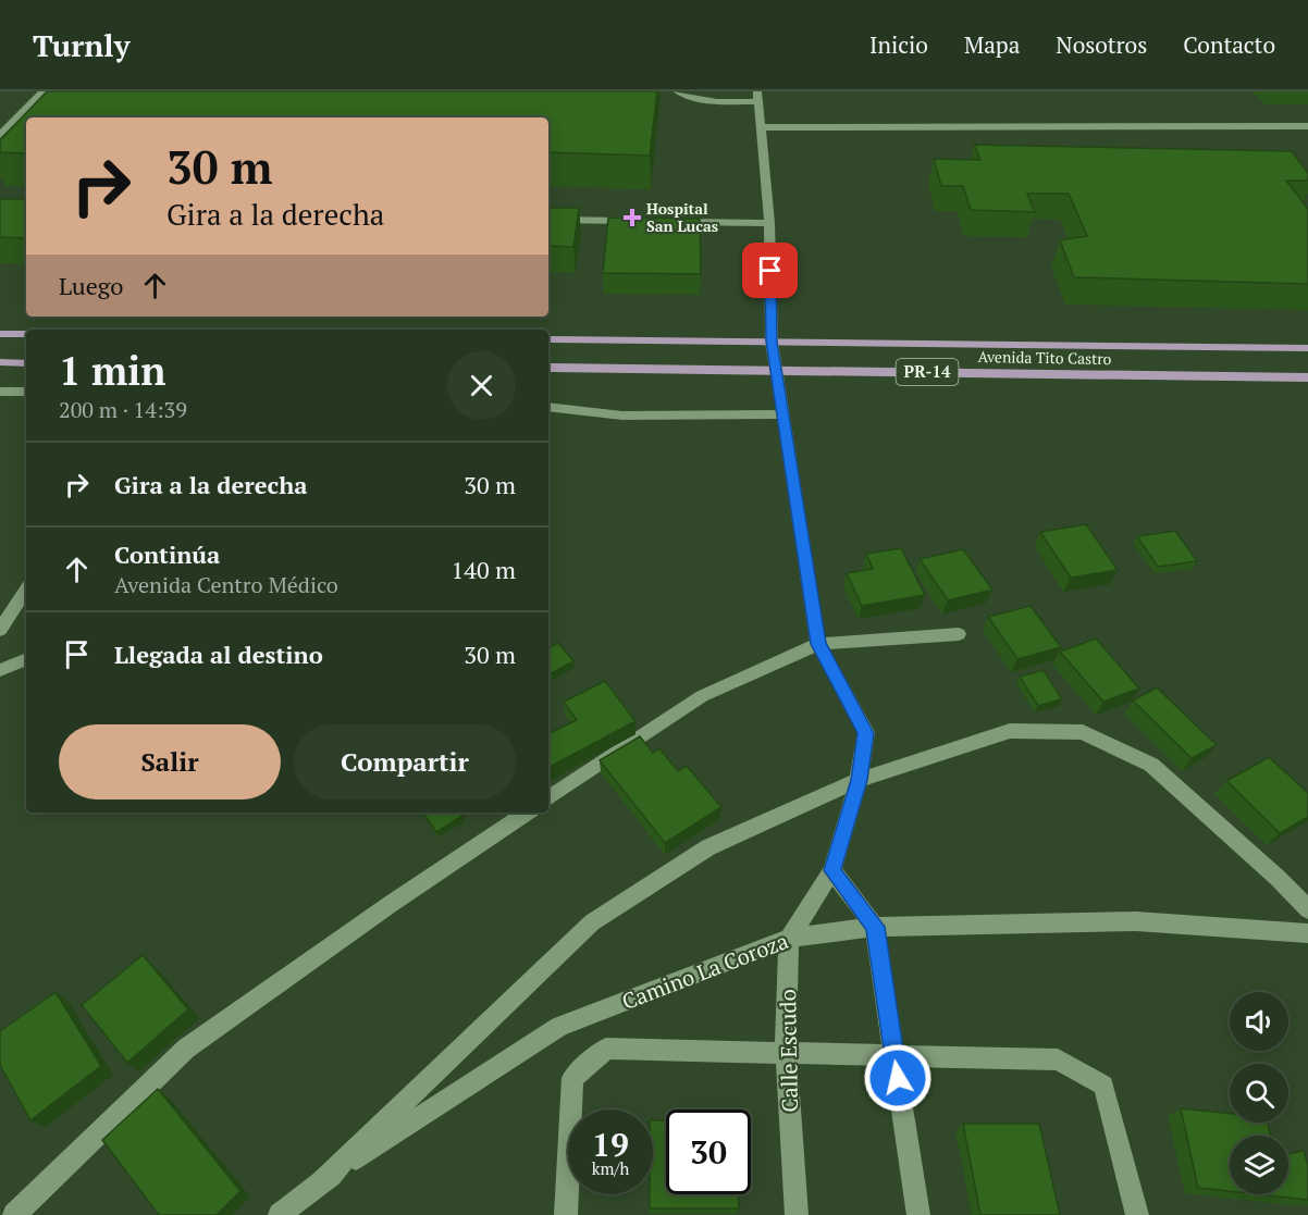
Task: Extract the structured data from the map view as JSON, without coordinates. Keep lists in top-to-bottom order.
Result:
{
  "streets": {
    "main road": ["Avenida Tito Castro", "PR-14"],
    "street": ["Camino La Coroza", "Calle Escudo"]
  },
  "crossings": [
    ["Camino La Coroza", "Calle Escudo"]
  ],
  "places": {
    "health": ["Hospital San Lucas"]
  },
  "page": {
    "header": "Turnly",
    "nav": [
      "Inicio",
      "Mapa",
      "Nosotros",
      "Contacto"
    ],
    "turn": ["30 m", "Gira a la derecha"],
    "then": "Luego",
    "heading": ["1 min", "200 m · 14:39"],
    "list": [
      {
        "name": "Gira a la derecha",
        "value": "30 m"
      },
      {
        "name": "Continúa",
        "note": "Avenida Centro Médico",
        "value": "140 m"
      },
      {
        "name": "Llegada al destino",
        "value": "30 m"
      }
    ],
    "buttons": ["Salir", "Compartir"],
    "speed": "19 km/h",
    "limit": "30"
  }
}
